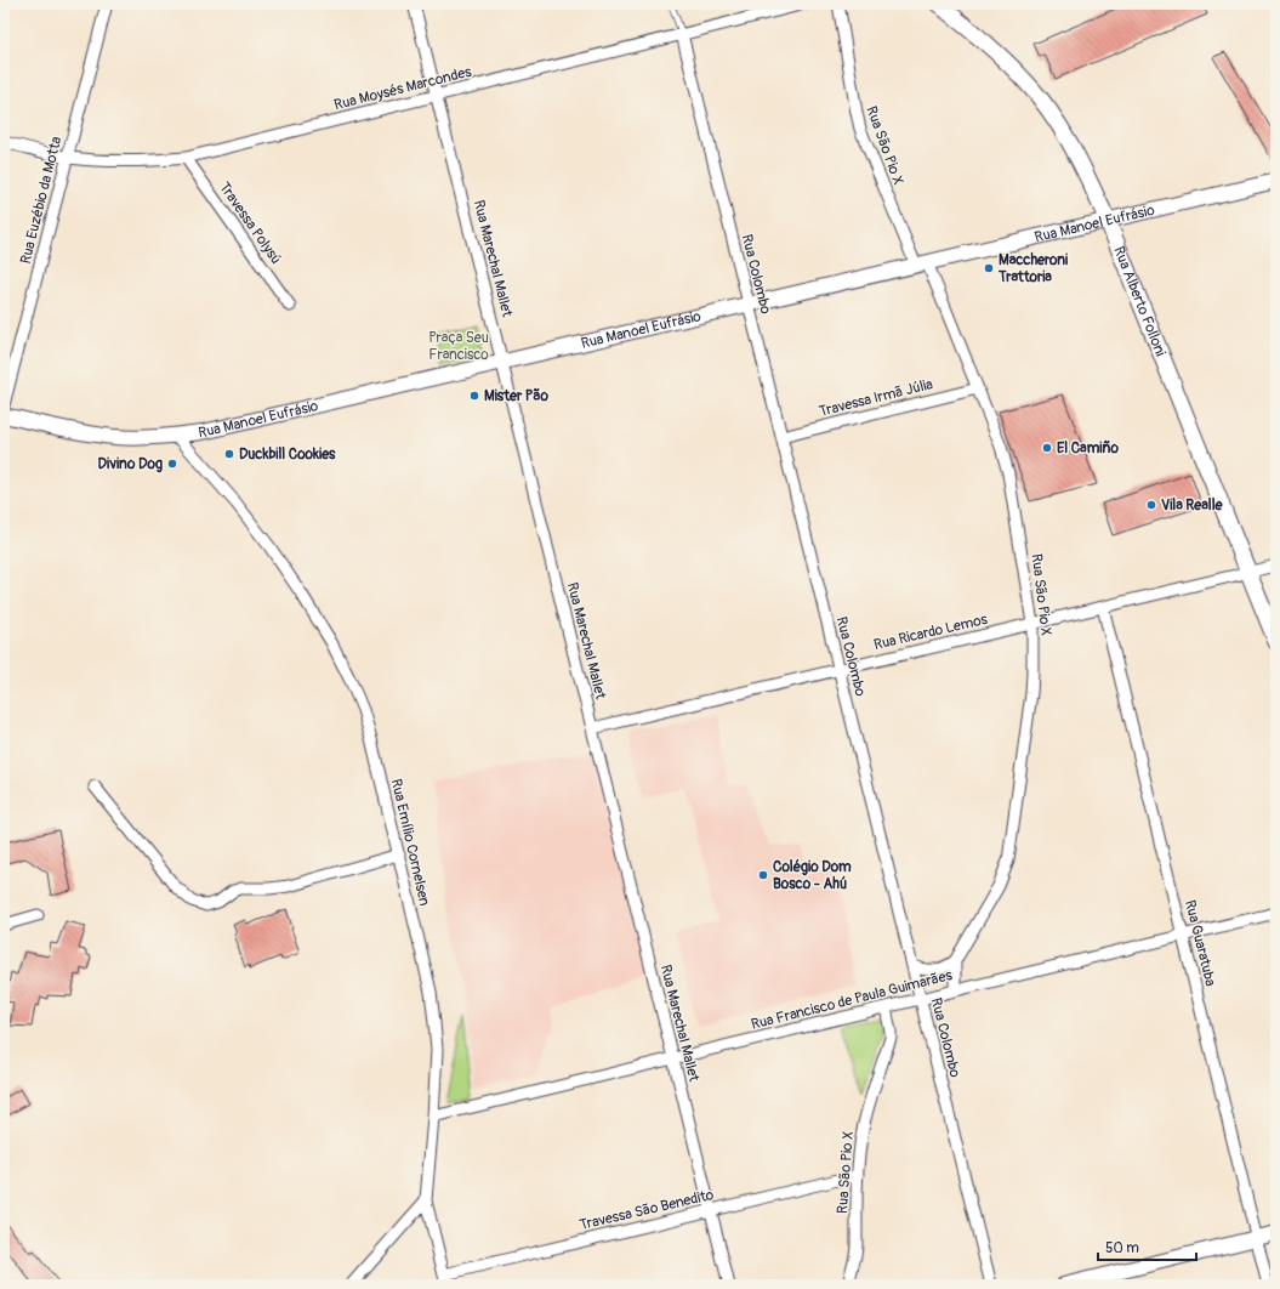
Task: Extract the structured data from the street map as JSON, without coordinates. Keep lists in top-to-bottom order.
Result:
{
  "streets": {
    "main road": ["Rua Alberto Folloni"],
    "street": [
      "Rua Moysés Marcondes",
      "Rua São Pio X",
      "Rua Euzébio da Motta",
      "Travessa Polysú",
      "Rua Manoel Eufrásio",
      "Rua Marechal Mallet",
      "Rua Colombo",
      "Travessa Irmã Júlia",
      "Rua Ricardo Lemos",
      "Rua Emílio Cornelsen",
      "Rua Guaratuba",
      "Rua Francisco de Paula Guimarães",
      "Travessa São Benedito"
    ]
  },
  "crossings": [
    ["Rua Moysés Marcondes", "Rua Euzébio da Motta"],
    ["Rua Moysés Marcondes", "Travessa Polysú"],
    ["Rua Moysés Marcondes", "Rua Marechal Mallet"],
    ["Rua Moysés Marcondes", "Rua Colombo"],
    ["Rua São Pio X", "Rua Manoel Eufrásio"],
    ["Rua São Pio X", "Travessa Irmã Júlia"],
    ["Rua São Pio X", "Rua Ricardo Lemos"],
    ["Rua São Pio X", "Rua Francisco de Paula Guimarães"],
    ["Rua São Pio X", "Travessa São Benedito"],
    ["Rua Manoel Eufrásio", "Rua Marechal Mallet"],
    ["Rua Manoel Eufrásio", "Rua Colombo"],
    ["Rua Manoel Eufrásio", "Rua Alberto Folloni"],
    ["Rua Manoel Eufrásio", "Rua Emílio Cornelsen"],
    ["Rua Marechal Mallet", "Rua Ricardo Lemos"],
    ["Rua Marechal Mallet", "Rua Francisco de Paula Guimarães"],
    ["Rua Marechal Mallet", "Travessa São Benedito"],
    ["Rua Colombo", "Travessa Irmã Júlia"],
    ["Rua Colombo", "Rua Ricardo Lemos"],
    ["Rua Colombo", "Rua Francisco de Paula Guimarães"],
    ["Rua Alberto Folloni", "Rua Ricardo Lemos"],
    ["Rua Ricardo Lemos", "Rua Guaratuba"],
    ["Rua Emílio Cornelsen", "Rua Francisco de Paula Guimarães"],
    ["Rua Emílio Cornelsen", "Travessa São Benedito"],
    ["Rua Guaratuba", "Rua Francisco de Paula Guimarães"]
  ],
  "parks": ["Praça Seu Francisco"],
  "places": [
    "Maccheroni Trattoria",
    "Mister Pão",
    "El Camiño",
    "Duckbill Cookies",
    "Divino Dog",
    "Vila Realle",
    "Colégio Dom Bosco - Ahú"
  ],
  "scale_bar": "50 m"
}
